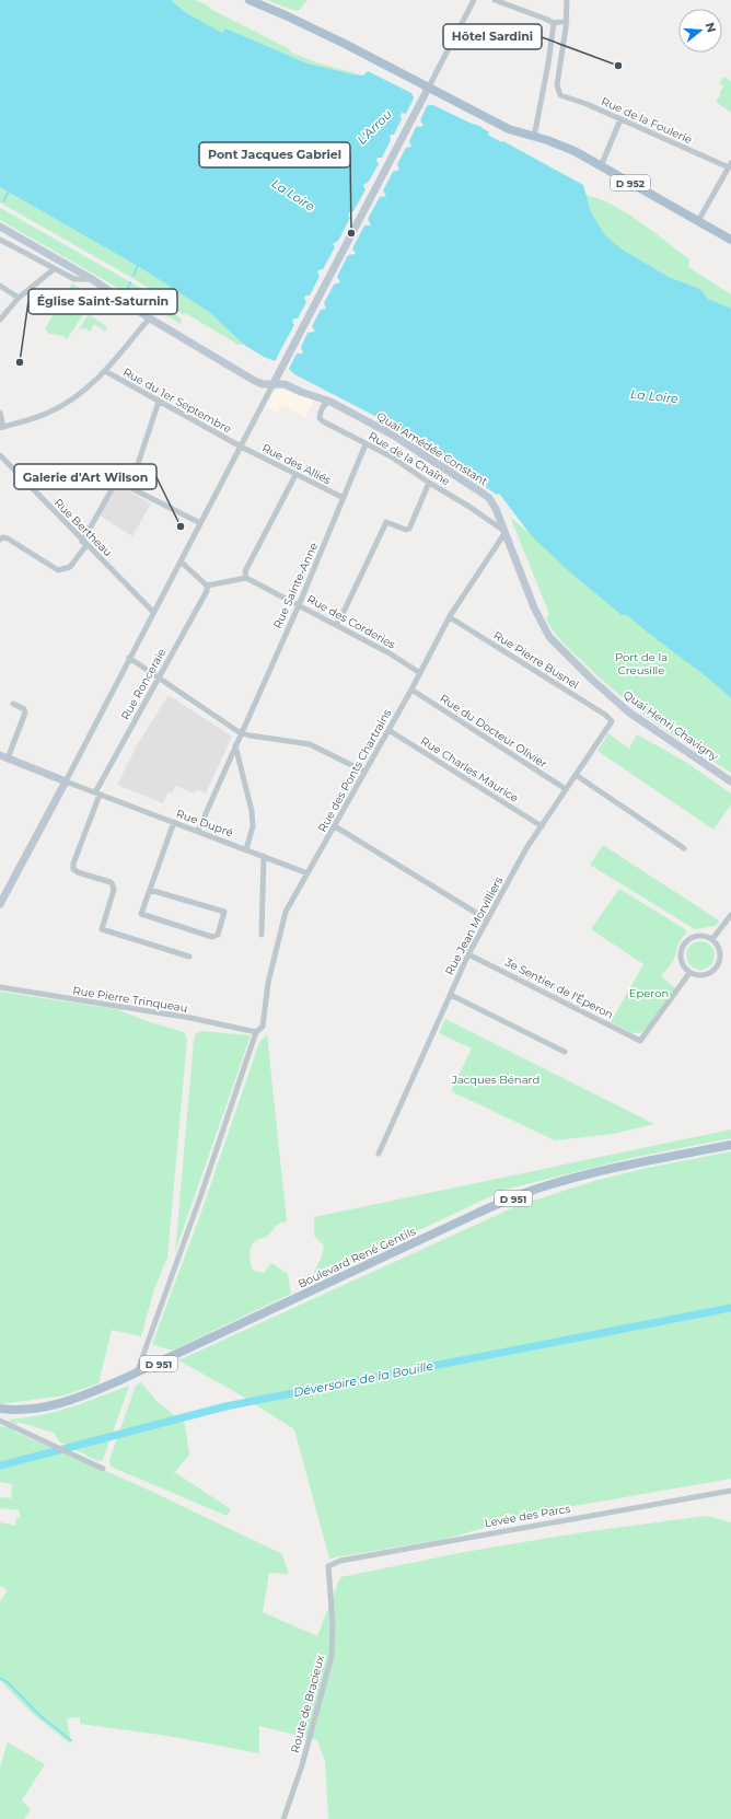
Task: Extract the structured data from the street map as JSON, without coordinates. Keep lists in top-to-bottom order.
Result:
{
  "streets": {
    "main road": [
      "D 952",
      "Quai Amédée Constant",
      "Quai Henri Chavigny",
      "D 951",
      "Boulevard René Gentils"
    ],
    "street": [
      "Rue de la Foulerie",
      "Rue du 1er Septembre",
      "Rue de la Chaîne",
      "Rue des Alliés",
      "Rue Bertheau",
      "Rue Sainte-Anne",
      "Rue des Corderies",
      "Rue Pierre Busnel",
      "Rue Ronceraie",
      "Rue du Docteur Olivier",
      "Rue Charles Maurice",
      "Rue des Ponts Chartrains",
      "Rue Dupré",
      "Rue Jean Morvilliers",
      "3e Sentier de l'Éperon",
      "Rue Pierre Trinqueau",
      "Levée des Parcs",
      "Route de Bracieux"
    ]
  },
  "crossings": [
    ["Rue du 1er Septembre", "Rue des Alliés"],
    ["Quai Amédée Constant", "Rue de la Chaîne"],
    ["Quai Amédée Constant", "Quai Henri Chavigny"],
    ["Quai Amédée Constant", "Rue des Ponts Chartrains"],
    ["Rue de la Chaîne", "Rue Sainte-Anne"],
    ["Rue de la Chaîne", "Quai Henri Chavigny"],
    ["Rue de la Chaîne", "Rue des Ponts Chartrains"],
    ["Rue des Alliés", "Rue Sainte-Anne"],
    ["Rue Sainte-Anne", "Rue des Corderies"],
    ["Rue Sainte-Anne", "Rue Dupré"],
    ["Rue des Corderies", "Rue des Ponts Chartrains"],
    ["Rue Pierre Busnel", "Rue des Ponts Chartrains"],
    ["Rue Pierre Busnel", "Rue Jean Morvilliers"],
    ["Rue Ronceraie", "Rue Dupré"],
    ["Quai Henri Chavigny", "Rue des Ponts Chartrains"],
    ["Rue du Docteur Olivier", "Rue des Ponts Chartrains"],
    ["Rue du Docteur Olivier", "Rue Jean Morvilliers"],
    ["Rue Charles Maurice", "Rue des Ponts Chartrains"],
    ["Rue Charles Maurice", "Rue Jean Morvilliers"],
    ["Rue des Ponts Chartrains", "Rue Dupré"],
    ["Rue des Ponts Chartrains", "Rue Pierre Trinqueau"],
    ["Rue des Ponts Chartrains", "Boulevard René Gentils"],
    ["Rue Jean Morvilliers", "3e Sentier de l'Éperon"],
    ["Levée des Parcs", "Route de Bracieux"]
  ],
  "water": ["L'Arrou", "La Loire", "Déversoire de la Bouille"],
  "parks": ["Port de la Creusille", "Eperon", "Jacques Bénard"],
  "places": [
    "Hôtel Sardini",
    "Pont Jacques Gabriel",
    "Église Saint-Saturnin",
    "Galerie d'Art Wilson"
  ],
  "north": "right"
}
